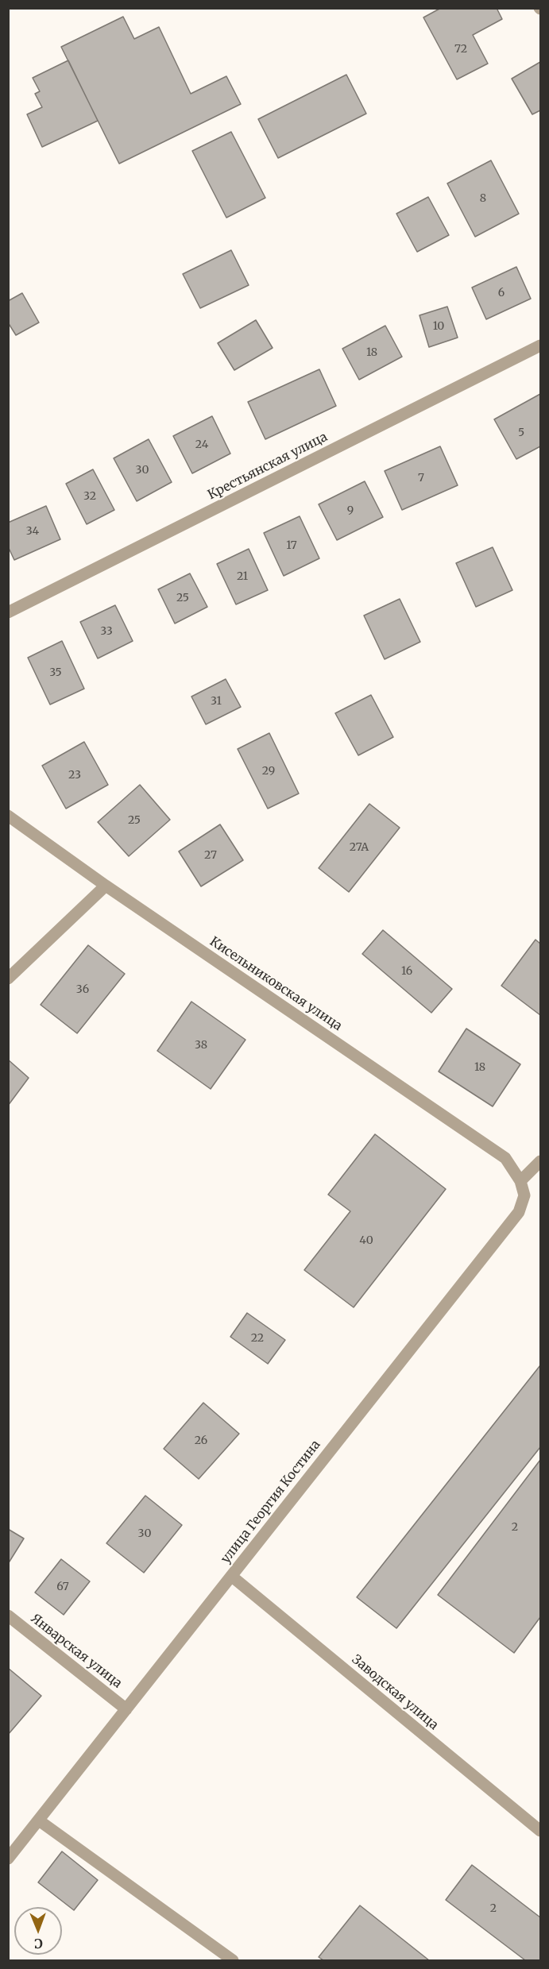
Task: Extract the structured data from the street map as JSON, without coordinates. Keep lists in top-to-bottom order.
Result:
{
  "streets": {
    "street": [
      "Крестьянская улица",
      "Кисельниковская улица",
      "улица Георгия Костина",
      "Январская улица",
      "Заводская улица"
    ]
  },
  "crossings": [
    ["Кисельниковская улица", "улица Георгия Костина"],
    ["улица Георгия Костина", "Январская улица"],
    ["улица Георгия Костина", "Заводская улица"]
  ],
  "house_numbers": [
    "72",
    "8",
    "6",
    "10",
    "18",
    "5",
    "24",
    "30",
    "7",
    "32",
    "9",
    "34",
    "17",
    "21",
    "25",
    "33",
    "35",
    "31",
    "29",
    "23",
    "25",
    "27А",
    "27",
    "16",
    "36",
    "38",
    "18",
    "40",
    "22",
    "26",
    "2",
    "30",
    "67",
    "2"
  ],
  "north": "bottom"
}
